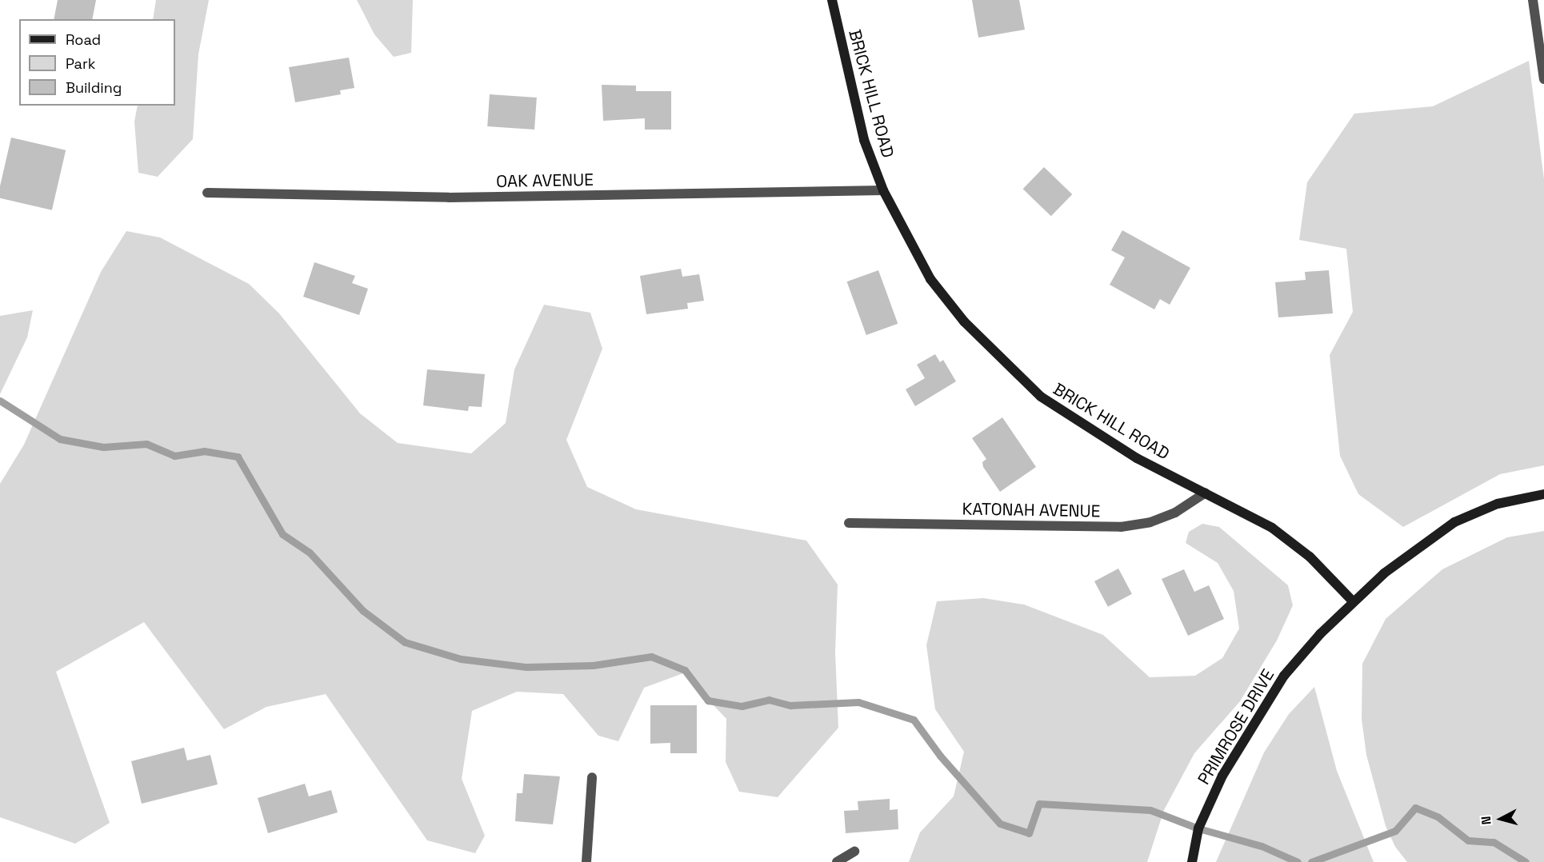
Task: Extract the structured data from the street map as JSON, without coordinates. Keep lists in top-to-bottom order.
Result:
{
  "streets": {
    "main road": ["BRICK HILL ROAD", "PRIMROSE DRIVE"],
    "street": ["OAK AVENUE", "KATONAH AVENUE"]
  },
  "crossings": [
    ["BRICK HILL ROAD", "OAK AVENUE"],
    ["BRICK HILL ROAD", "KATONAH AVENUE"],
    ["BRICK HILL ROAD", "PRIMROSE DRIVE"]
  ],
  "legend": ["Road", "Park", "Building"],
  "north": "left"
}
